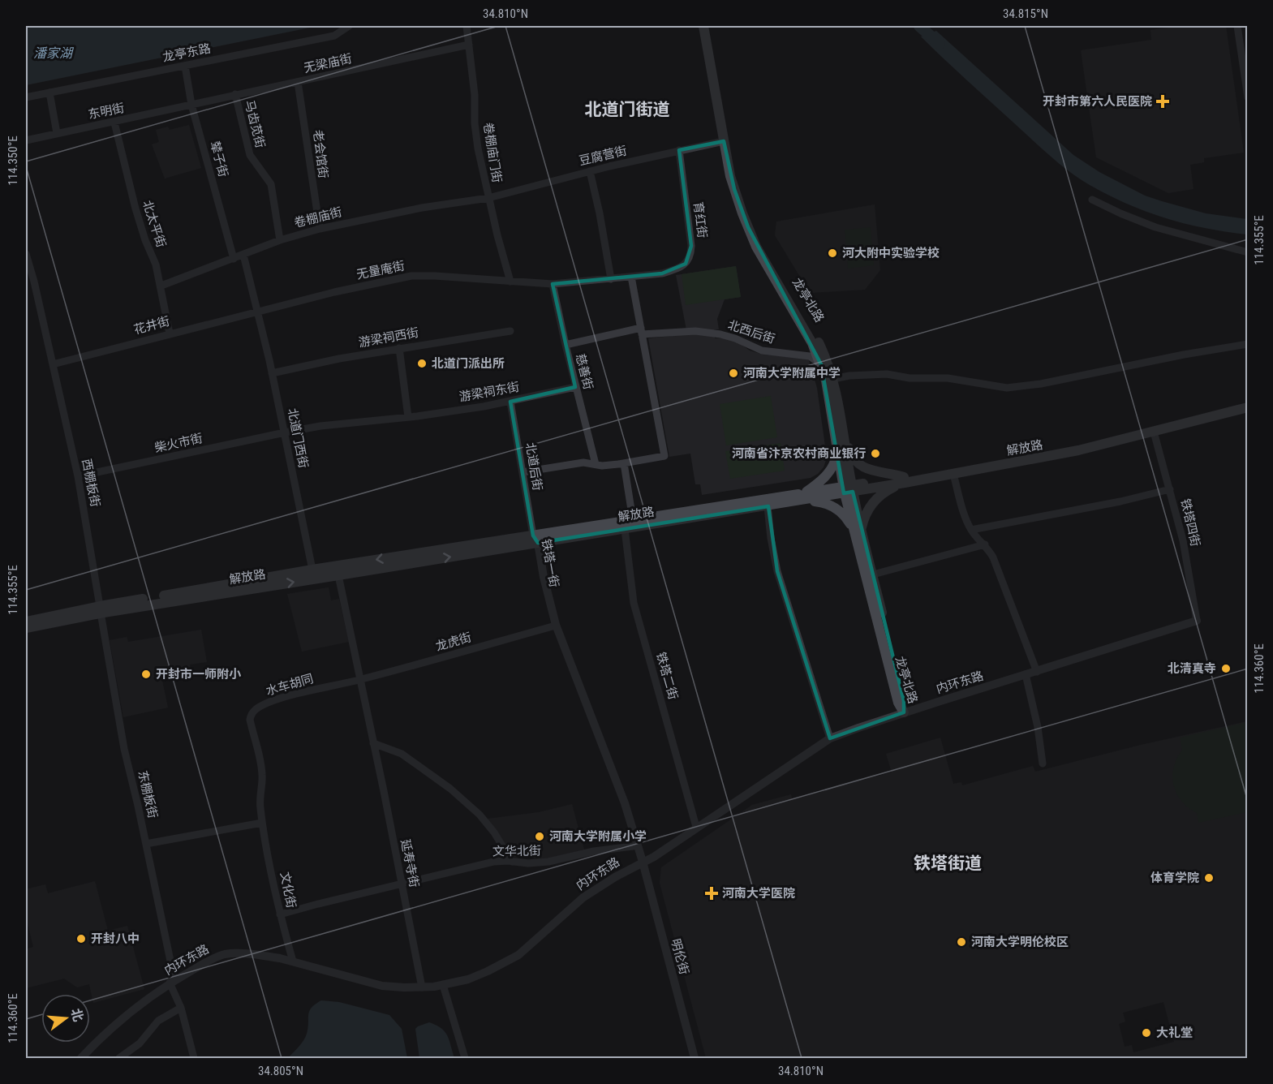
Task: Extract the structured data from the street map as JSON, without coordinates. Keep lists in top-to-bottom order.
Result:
{
  "streets": {
    "main road": ["龙亭北路", "解放路"],
    "street": [
      "龙亭东路",
      "无梁庙街",
      "东明街",
      "马齿苋街",
      "卷棚庙门街",
      "老会馆街",
      "豆腐营街",
      "辇子街",
      "卷棚庙街",
      "育红街",
      "北太平街",
      "无量庵街",
      "花井街",
      "北西后街",
      "游梁祠西街",
      "慈善街",
      "游梁祠东街",
      "北道门西街",
      "柴火市街",
      "北道后街",
      "西棚板街",
      "铁塔四街",
      "铁塔一街",
      "龙虎街",
      "铁塔二街",
      "内环东路",
      "水车胡同",
      "东棚板街",
      "文华北街",
      "延寿寺街",
      "文化街",
      "明伦街"
    ]
  },
  "crossings": [
    ["龙亭东路", "辇子街"],
    ["无梁庙街", "东明街"],
    ["无梁庙街", "马齿苋街"],
    ["无梁庙街", "卷棚庙门街"],
    ["无梁庙街", "老会馆街"],
    ["无梁庙街", "辇子街"],
    ["东明街", "辇子街"],
    ["东明街", "北太平街"],
    ["马齿苋街", "卷棚庙街"],
    ["卷棚庙门街", "豆腐营街"],
    ["卷棚庙门街", "卷棚庙街"],
    ["卷棚庙门街", "育红街"],
    ["卷棚庙门街", "无量庵街"],
    ["老会馆街", "卷棚庙街"],
    ["豆腐营街", "卷棚庙街"],
    ["豆腐营街", "育红街"],
    ["豆腐营街", "龙亭北路"],
    ["辇子街", "卷棚庙街"],
    ["卷棚庙街", "北太平街"],
    ["卷棚庙街", "北道门西街"],
    ["育红街", "无量庵街"],
    ["育红街", "慈善街"],
    ["北太平街", "花井街"],
    ["无量庵街", "花井街"],
    ["无量庵街", "北道门西街"],
    ["龙亭北路", "北西后街"],
    ["龙亭北路", "解放路"],
    ["龙亭北路", "内环东路"],
    ["花井街", "北道门西街"],
    ["花井街", "西棚板街"],
    ["游梁祠西街", "北道门西街"],
    ["慈善街", "游梁祠东街"],
    ["游梁祠东街", "北道门西街"],
    ["游梁祠东街", "柴火市街"],
    ["游梁祠东街", "北道后街"],
    ["北道门西街", "柴火市街"],
    ["北道门西街", "解放路"],
    ["柴火市街", "西棚板街"],
    ["解放路", "北道后街"],
    ["解放路", "西棚板街"],
    ["解放路", "铁塔四街"],
    ["解放路", "铁塔一街"],
    ["解放路", "铁塔二街"],
    ["解放路", "东棚板街"],
    ["解放路", "延寿寺街"],
    ["北道后街", "铁塔一街"],
    ["西棚板街", "东棚板街"],
    ["铁塔四街", "内环东路"],
    ["铁塔一街", "龙虎街"],
    ["铁塔一街", "内环东路"],
    ["铁塔一街", "文华北街"],
    ["铁塔一街", "明伦街"],
    ["龙虎街", "水车胡同"],
    ["龙虎街", "延寿寺街"],
    ["铁塔二街", "内环东路"],
    ["内环东路", "东棚板街"],
    ["内环东路", "延寿寺街"],
    ["内环东路", "文化街"],
    ["内环东路", "明伦街"],
    ["水车胡同", "延寿寺街"],
    ["水车胡同", "文化街"],
    ["文华北街", "延寿寺街"],
    ["文华北街", "文化街"]
  ],
  "districts": ["北道门街道", "铁塔街道"],
  "water": ["潘家湖"],
  "places": {
    "health": ["开封市第六人民医院", "河南大学医院"],
    "other": [
      "河大附中实验学校",
      "北道门派出所",
      "河南大学附属中学",
      "河南省汴京农村商业银行",
      "北清真寺",
      "开封市一师附小",
      "河南大学附属小学",
      "体育学院",
      "开封八中",
      "河南大学明伦校区",
      "大礼堂"
    ]
  },
  "north": "right",
  "coordinates": [
    "34.810°N",
    "34.815°N",
    "114.350°E",
    "114.355°E",
    "114.360°E",
    "34.805°N"
  ]
}
